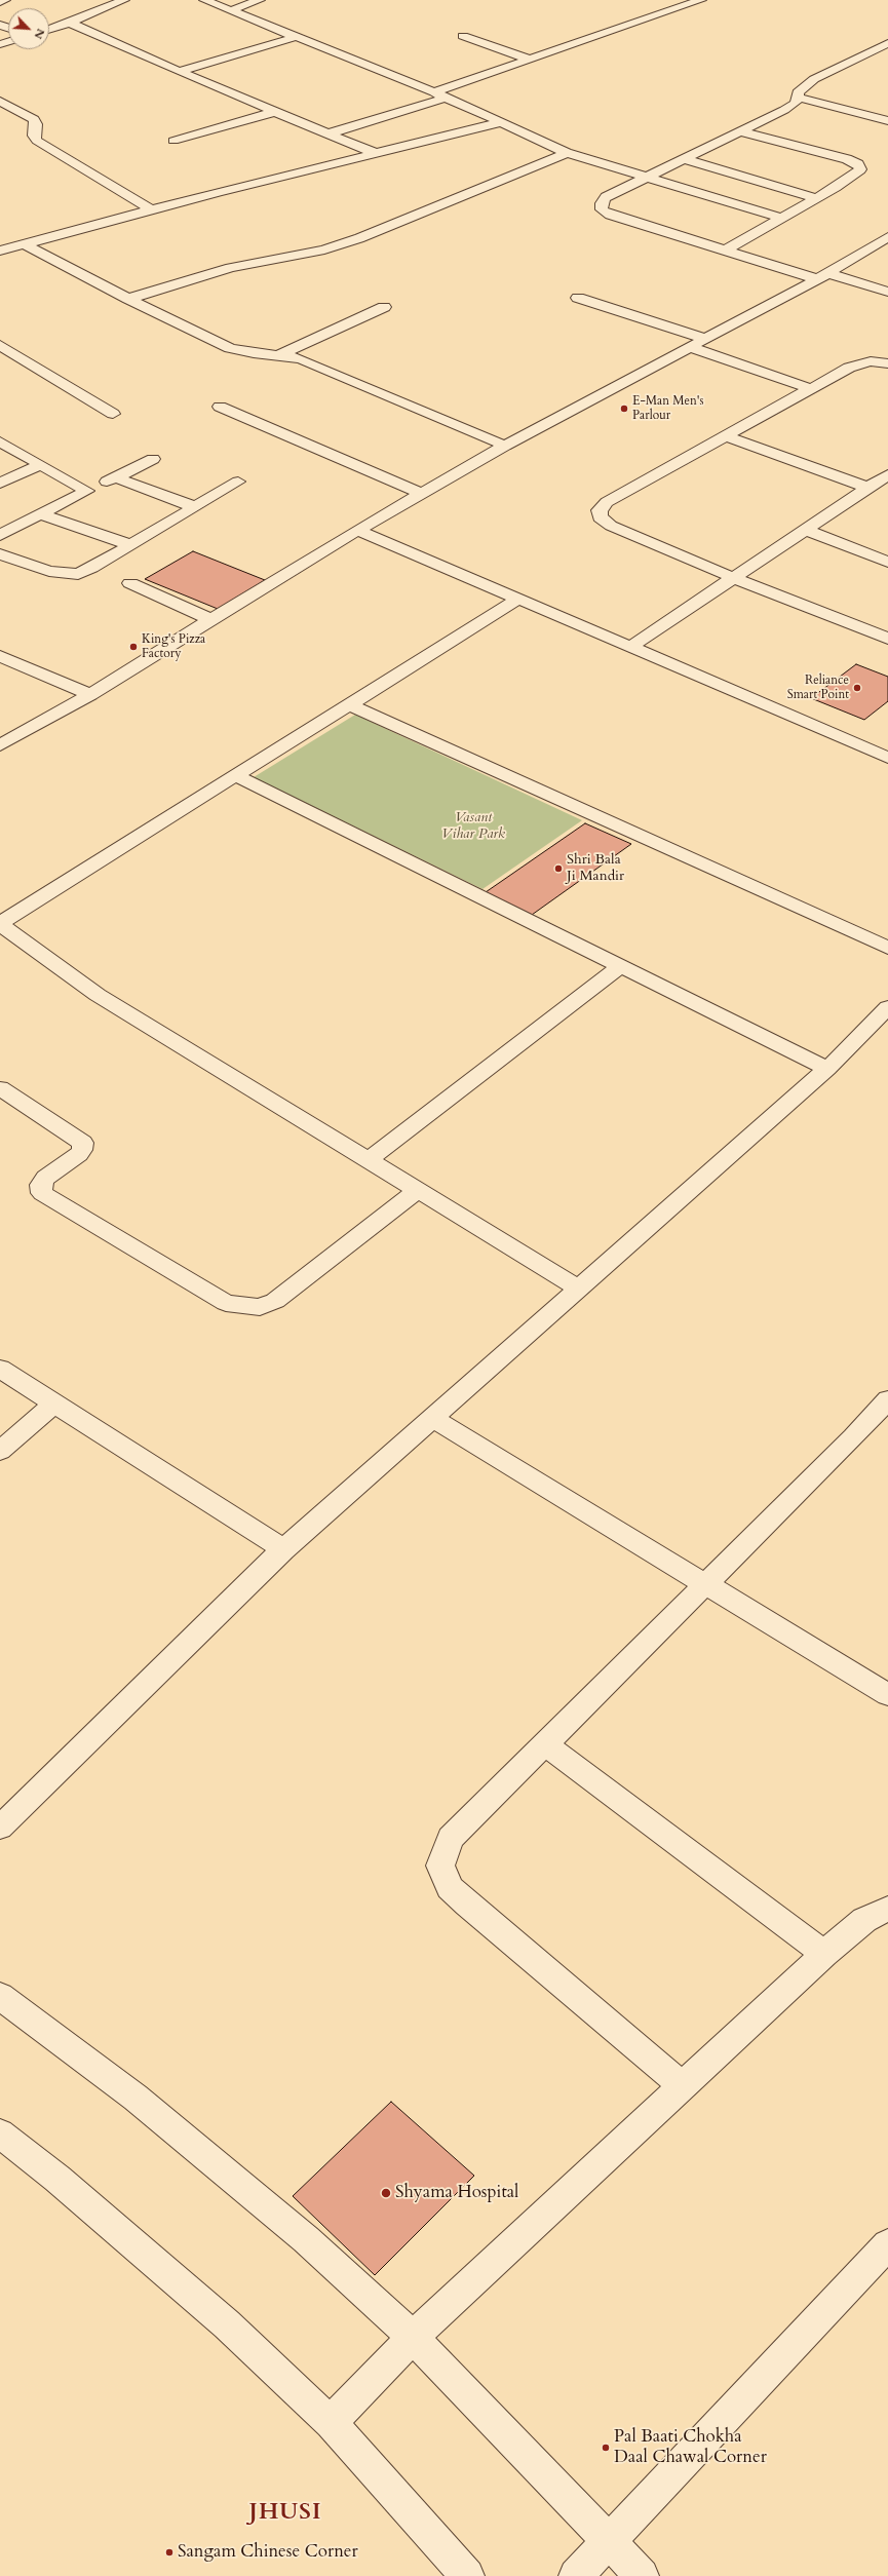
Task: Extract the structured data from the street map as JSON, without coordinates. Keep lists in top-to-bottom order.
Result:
{
  "districts": ["JHUSI"],
  "parks": ["Vasant Vihar Park"],
  "places": [
    "E-Man Men's Parlour",
    "King's Pizza Factory",
    "Reliance Smart Point",
    "Shri Bala Ji Mandir",
    "Shyama Hospital",
    "Pal Baati Chokha Daal Chawal Corner",
    "Sangam Chinese Corner"
  ],
  "north": "bottom right"
}
